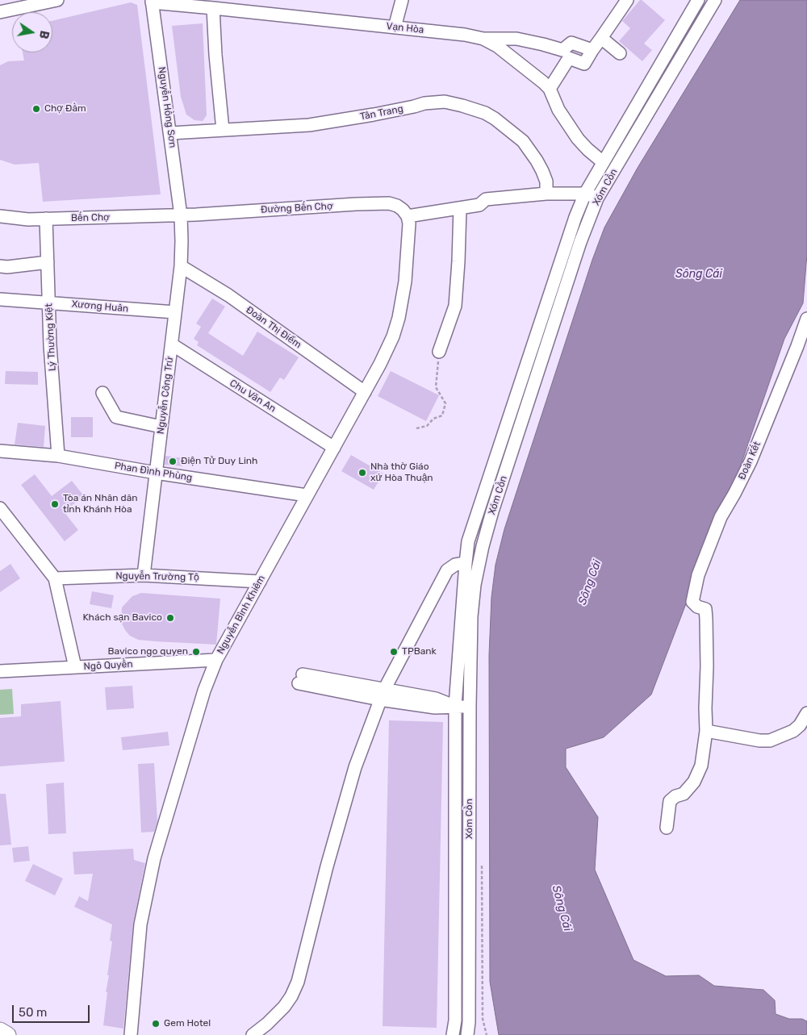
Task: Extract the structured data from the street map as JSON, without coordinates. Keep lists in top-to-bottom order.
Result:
{
  "streets": {
    "street": [
      "Vạn Hòa",
      "Nguyễn Hồng Sơn",
      "Tân Trang",
      "Xóm Cồn",
      "Đường Bến Chợ",
      "Bến Chợ",
      "Xương Huân",
      "Đoàn Thị Điểm",
      "Lý Thường Kiệt",
      "Nguyễn Công Trứ",
      "Chu Văn An",
      "Đoàn Kết",
      "Phan Đình Phùng",
      "Nguyễn Trường Tộ",
      "Nguyễn Bình Khiêm",
      "Ngô Quyền"
    ]
  },
  "crossings": [
    ["Vạn Hòa", "Nguyễn Hồng Sơn"],
    ["Vạn Hòa", "Xóm Cồn"],
    ["Nguyễn Hồng Sơn", "Tân Trang"],
    ["Nguyễn Hồng Sơn", "Đường Bến Chợ"],
    ["Nguyễn Hồng Sơn", "Bến Chợ"],
    ["Nguyễn Hồng Sơn", "Nguyễn Công Trứ"],
    ["Đường Bến Chợ", "Bến Chợ"],
    ["Đường Bến Chợ", "Nguyễn Công Trứ"],
    ["Đường Bến Chợ", "Nguyễn Bình Khiêm"],
    ["Bến Chợ", "Lý Thường Kiệt"],
    ["Bến Chợ", "Nguyễn Công Trứ"],
    ["Xương Huân", "Lý Thường Kiệt"],
    ["Xương Huân", "Nguyễn Công Trứ"],
    ["Đoàn Thị Điểm", "Nguyễn Công Trứ"],
    ["Đoàn Thị Điểm", "Nguyễn Bình Khiêm"],
    ["Lý Thường Kiệt", "Phan Đình Phùng"],
    ["Nguyễn Công Trứ", "Chu Văn An"],
    ["Nguyễn Công Trứ", "Phan Đình Phùng"],
    ["Nguyễn Công Trứ", "Nguyễn Trường Tộ"],
    ["Chu Văn An", "Nguyễn Bình Khiêm"],
    ["Phan Đình Phùng", "Nguyễn Bình Khiêm"],
    ["Nguyễn Trường Tộ", "Nguyễn Bình Khiêm"],
    ["Nguyễn Bình Khiêm", "Ngô Quyền"]
  ],
  "water": ["Sông Cái"],
  "places": [
    "Chợ Đầm",
    "Điện Tử Duy Linh",
    "Nhà thờ Giáo xứ Hòa Thuận",
    "Tòa án Nhân dân tỉnh Khánh Hòa",
    "Khách sạn Bavico",
    "Bavico ngo quyen",
    "TPBank",
    "Gem Hotel"
  ],
  "scale_bar": "50 m",
  "north": "right"
}
